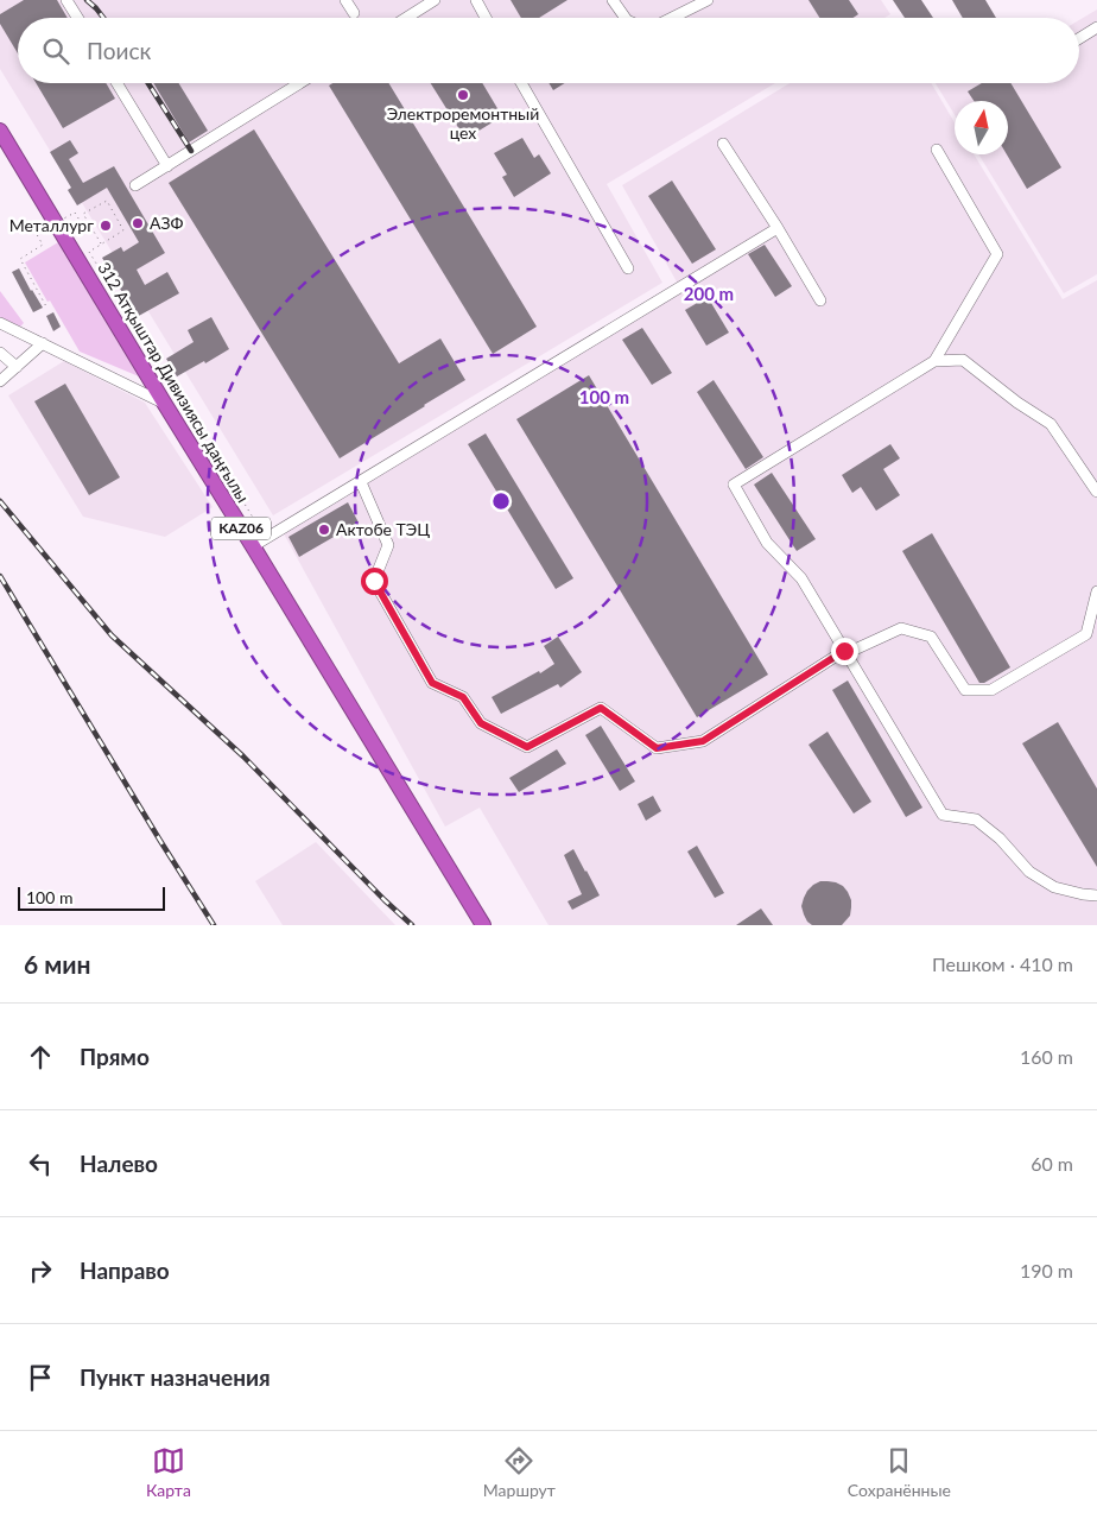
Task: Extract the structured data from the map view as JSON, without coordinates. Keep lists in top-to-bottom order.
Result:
{
  "streets": {
    "highway": ["312 Атқыштар Дивизиясы даңғылы", "KАZ06"]
  },
  "places": [
    "Электроремонтный цех",
    "АЗФ",
    "Металлург",
    "Актобе ТЭЦ"
  ],
  "scale_bar": "100 m",
  "north": "top",
  "page": {
    "search": "Поиск",
    "scale": "100 m",
    "heading": ["6 мин", "Пешком · 410 m"],
    "list": [
      ["Прямо", "160 m"],
      ["Налево", "60 m"],
      ["Направо", "190 m"],
      "Пункт назначения"
    ],
    "nav": ["Карта", "Маршрут", "Сохранённые"]
  },
  "rings": ["200 m", "100 m"]
}
